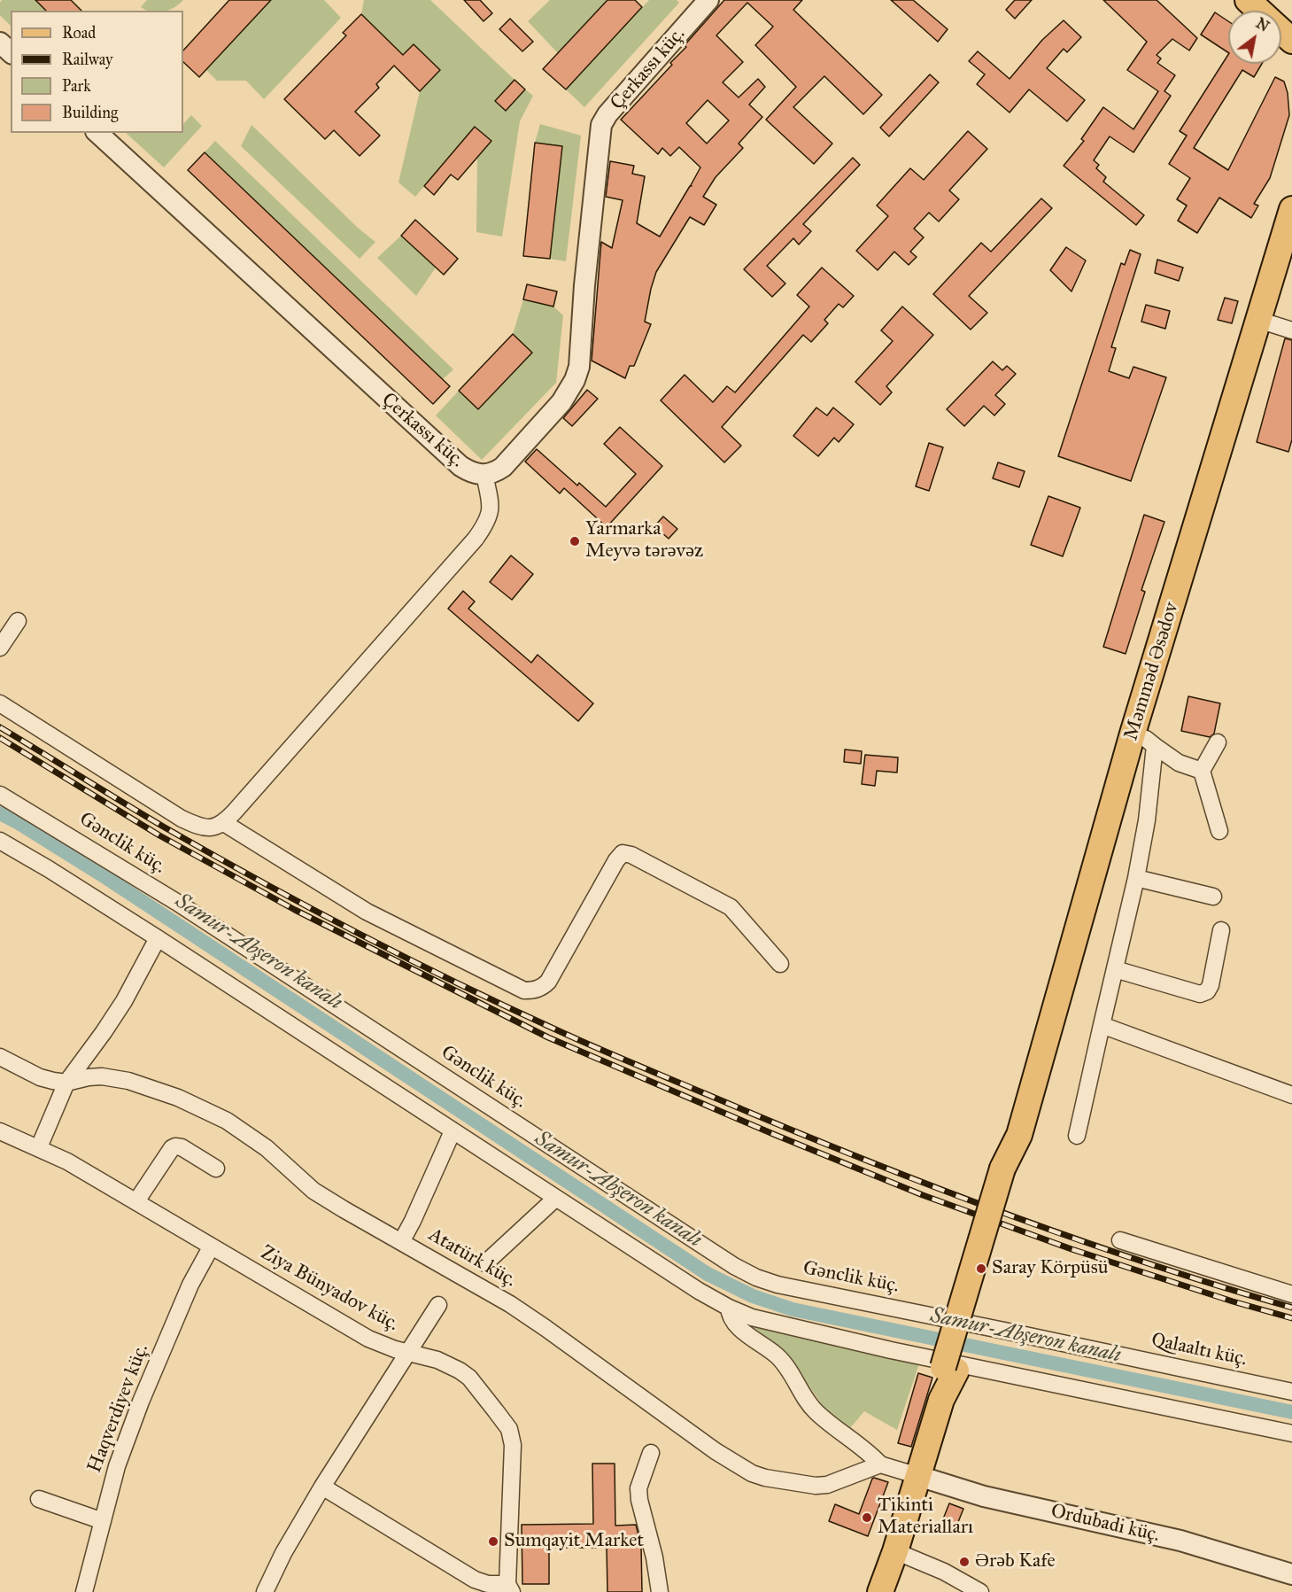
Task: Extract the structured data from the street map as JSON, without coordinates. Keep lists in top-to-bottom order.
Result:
{
  "streets": {
    "main road": ["Məmməd Əsədov"],
    "street": [
      "Çerkassı küç.",
      "Gənclik küç.",
      "Atatürk küç.",
      "Ziya Bünyadov küç.",
      "Qalaaltı küç.",
      "Haqverdiyev küç.",
      "Ordubadi küç."
    ]
  },
  "crossings": [
    ["Məmməd Əsədov", "Ordubadi küç."],
    ["Gənclik küç.", "Qalaaltı küç."],
    ["Ziya Bünyadov küç.", "Haqverdiyev küç."]
  ],
  "water": ["Samur-Abşeron kanalı"],
  "places": [
    "Yarmarka Meyvә tәrәvәz",
    "Saray Körpüsü",
    "Tikinti Materialları",
    "Sumqayit Market",
    "Ərəb Kafe"
  ],
  "legend": [
    "Road",
    "Railway",
    "Park",
    "Building"
  ],
  "north": "top right"
}
